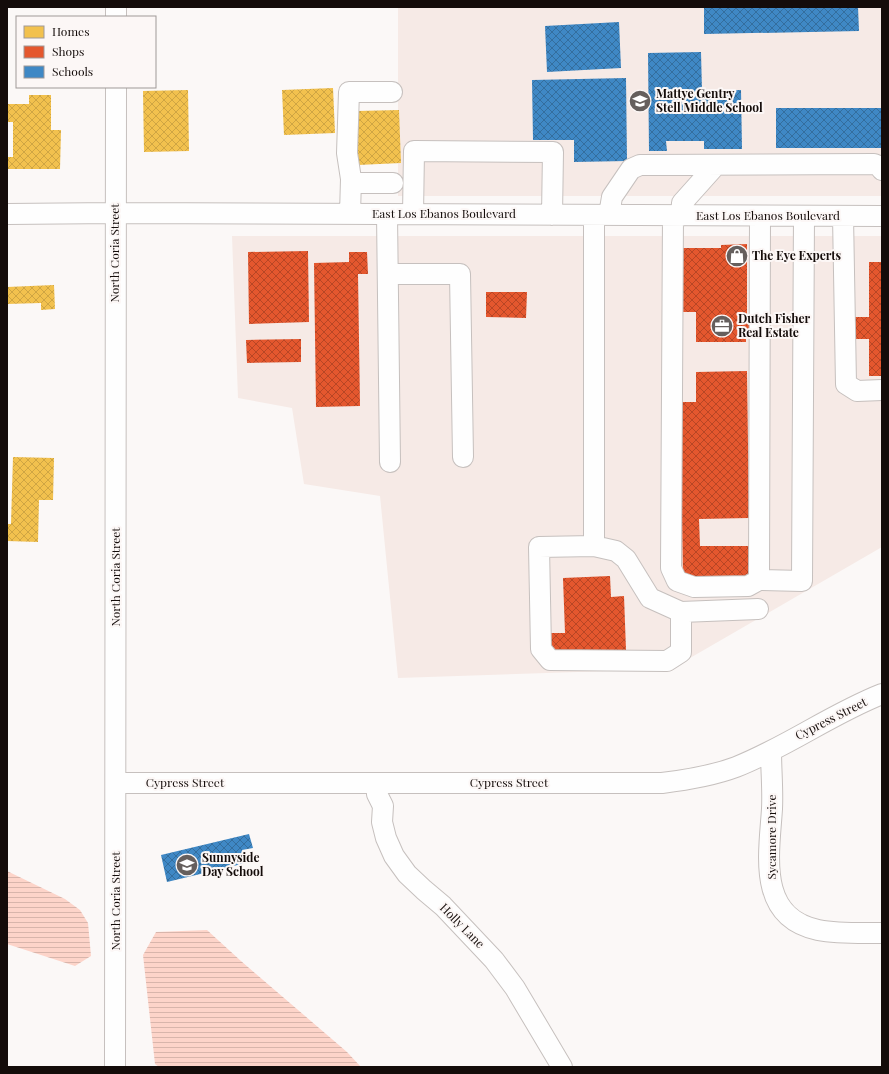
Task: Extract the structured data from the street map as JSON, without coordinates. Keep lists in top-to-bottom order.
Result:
{
  "streets": {
    "street": [
      "East Los Ebanos Boulevard",
      "North Coria Street",
      "Cypress Street",
      "Sycamore Drive",
      "Holly Lane"
    ]
  },
  "crossings": [
    ["East Los Ebanos Boulevard", "North Coria Street"],
    ["North Coria Street", "Cypress Street"],
    ["Cypress Street", "Sycamore Drive"],
    ["Cypress Street", "Holly Lane"]
  ],
  "places": {
    "school or university": ["Mattye Gentry Stell Middle School", "Sunnyside Day School"],
    "shop": ["The Eye Experts"],
    "office": ["Dutch Fisher Real Estate"]
  },
  "legend": ["Homes", "Shops", "Schools"]
}
